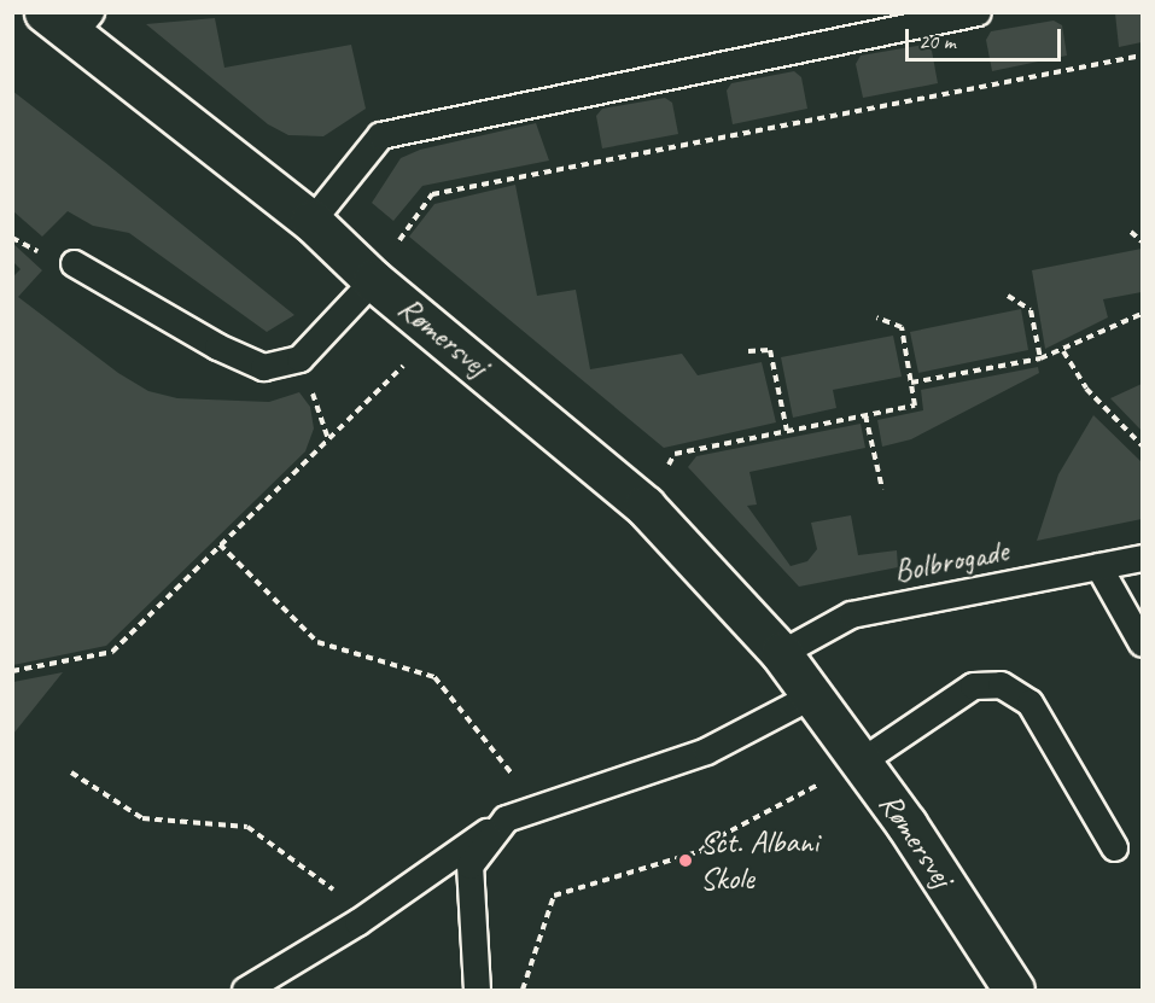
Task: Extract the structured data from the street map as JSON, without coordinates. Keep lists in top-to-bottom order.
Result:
{
  "streets": {
    "street": ["Rømersvej"],
    "lane": ["Bolbrogade"]
  },
  "crossings": [
    ["Rømersvej", "Bolbrogade"]
  ],
  "places": ["Sct. Albani Skole"],
  "scale_bar": "20 m"
}
